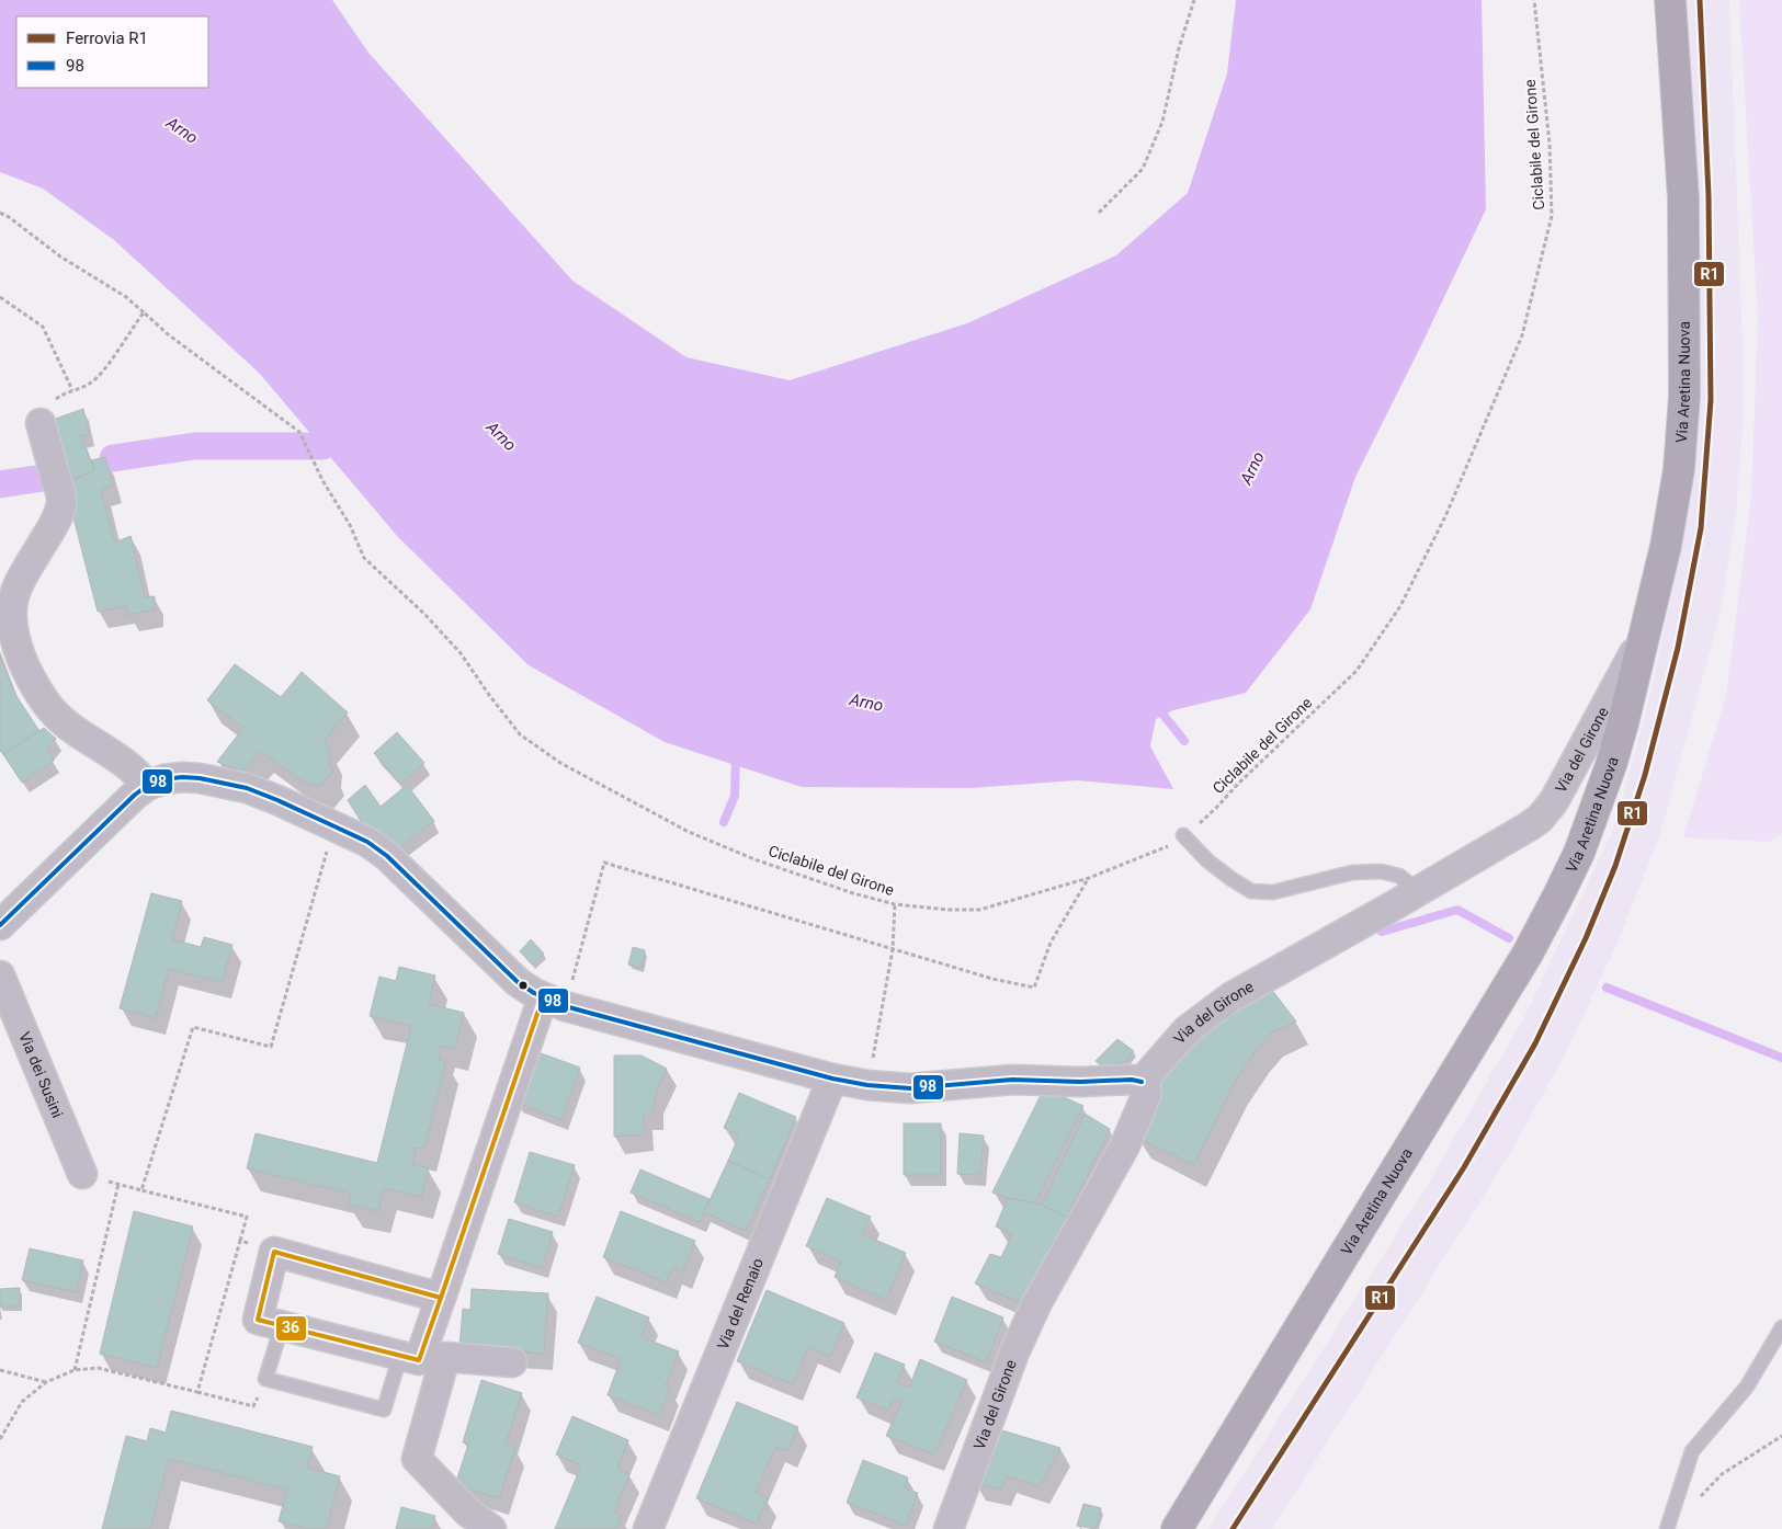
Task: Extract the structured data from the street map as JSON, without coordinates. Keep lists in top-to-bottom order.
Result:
{
  "streets": {
    "main road": ["Via Aretina Nuova"],
    "street": ["Via del Girone", "Via dei Susini", "Via del Renaio"],
    "path": ["Ciclabile del Girone"]
  },
  "crossings": [
    ["Via Aretina Nuova", "Via del Girone"]
  ],
  "water": ["Arno"],
  "lines": ["rail line R1", "transit line 98", "transit line 36"],
  "legend": ["Ferrovia R1", "98"]
}
